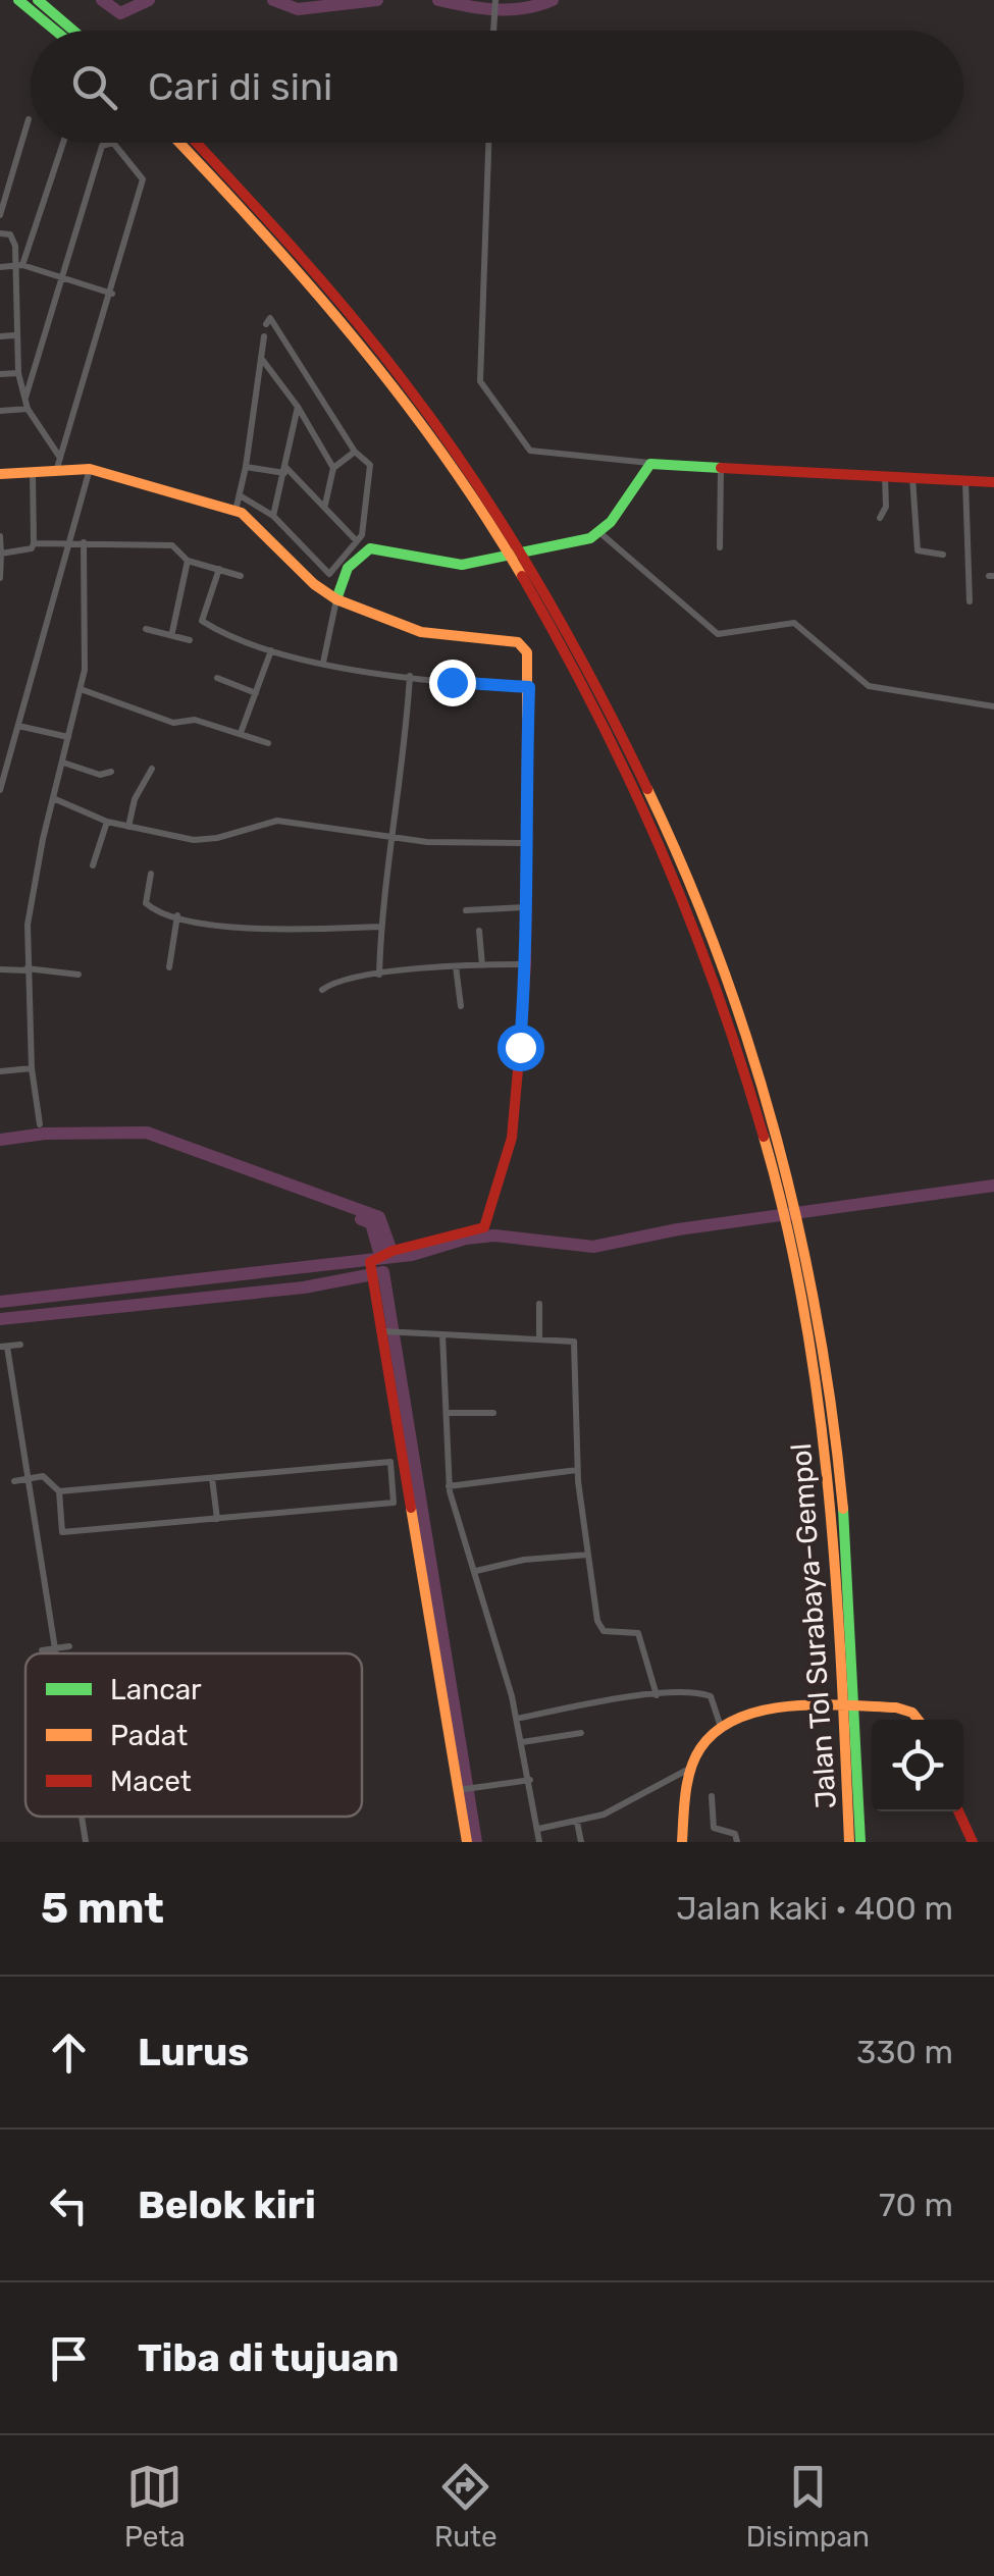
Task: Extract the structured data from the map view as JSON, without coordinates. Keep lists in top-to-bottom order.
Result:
{
  "streets": {
    "main road": ["Jalan Tol Surabaya–Gempol"]
  },
  "legend": ["Lancar", "Padat", "Macet"],
  "page": {
    "search": "Cari di sini",
    "heading": ["5 mnt", "Jalan kaki · 400 m"],
    "list": [
      ["Lurus", "330 m"],
      ["Belok kiri", "70 m"],
      "Tiba di tujuan"
    ],
    "nav": ["Peta", "Rute", "Disimpan"]
  }
}
